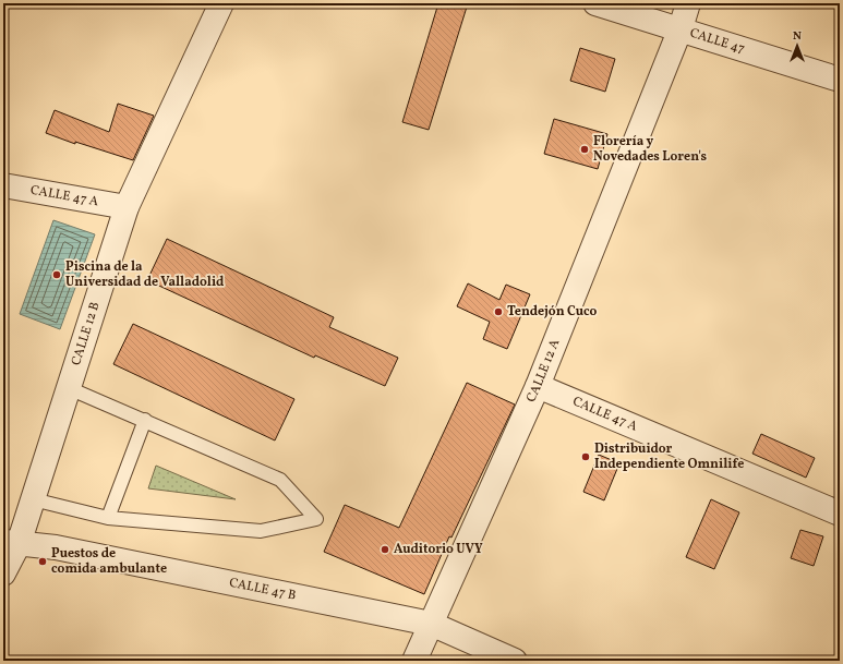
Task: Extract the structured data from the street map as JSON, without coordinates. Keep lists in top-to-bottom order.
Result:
{
  "streets": {
    "street": [
      "CALLE 47",
      "CALLE 47 A",
      "CALLE 12 B",
      "CALLE 12 A",
      "CALLE 47 B"
    ]
  },
  "crossings": [
    ["CALLE 47", "CALLE 12 A"],
    ["CALLE 47 A", "CALLE 12 B"],
    ["CALLE 47 A", "CALLE 12 A"],
    ["CALLE 12 B", "CALLE 47 B"],
    ["CALLE 12 A", "CALLE 47 B"]
  ],
  "places": [
    "Florería y Novedades Loren's",
    "Piscina de la Universidad de Valladolid",
    "Tendejón Cuco",
    "Distribuidor Independiente Omnilife",
    "Auditorio UVY",
    "Puestos de comida ambulante"
  ],
  "north": "top"
}
